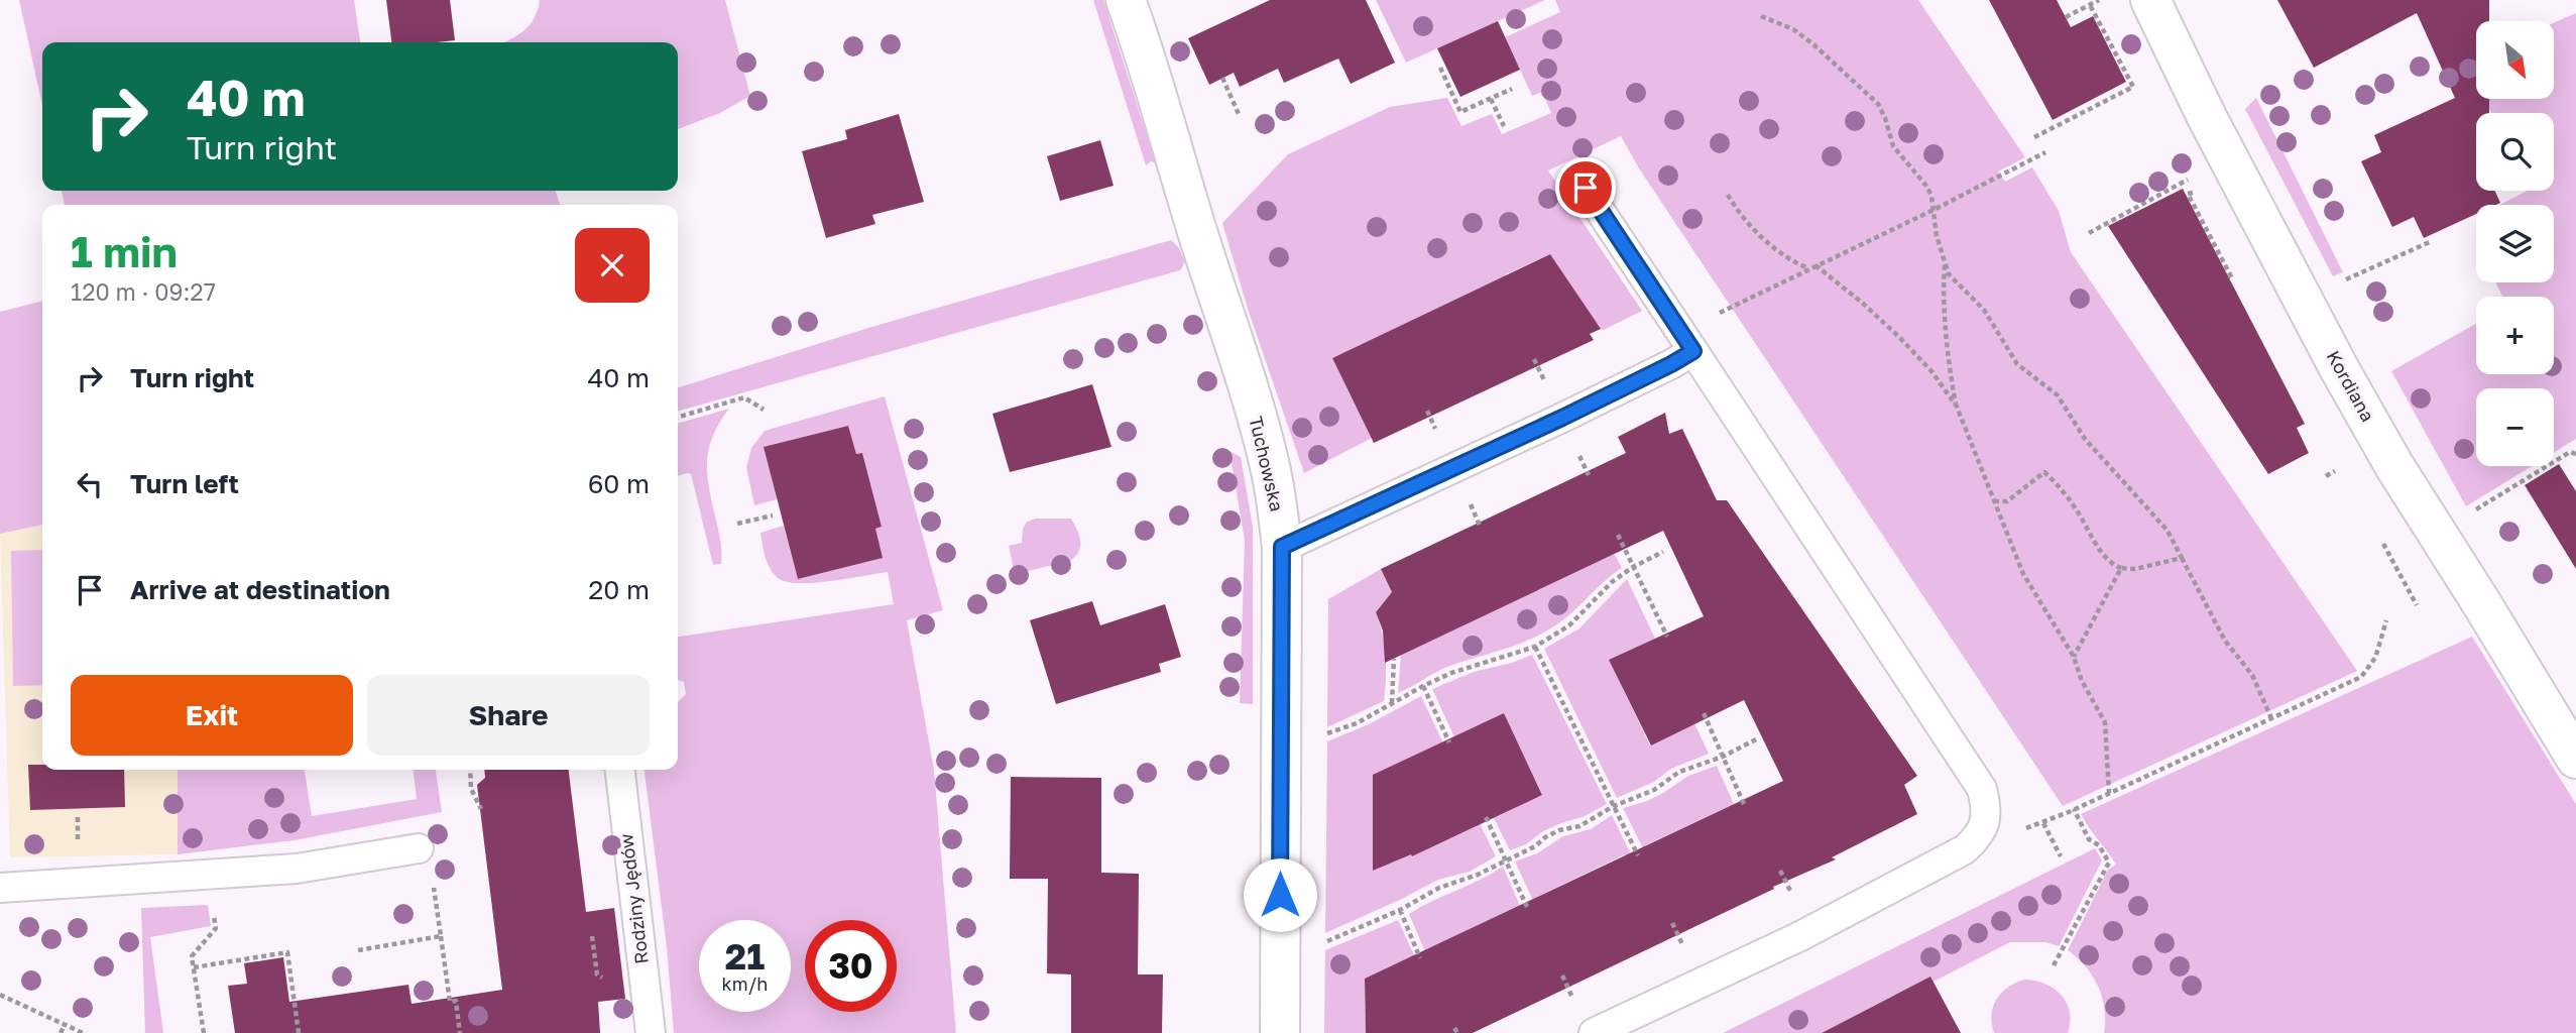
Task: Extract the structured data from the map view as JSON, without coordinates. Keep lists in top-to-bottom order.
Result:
{
  "streets": {
    "street": ["Kordiana", "Tuchowska"],
    "lane": ["Rodziny Jędów"]
  },
  "north": "bottom right",
  "page": {
    "map_buttons": ["+", "−"],
    "turn": ["40 m", "Turn right"],
    "heading": ["1 min", "120 m · 09:27"],
    "list": [
      {
        "name": "Turn right",
        "value": "40 m"
      },
      {
        "name": "Turn left",
        "value": "60 m"
      },
      {
        "name": "Arrive at destination",
        "value": "20 m"
      }
    ],
    "buttons": ["Exit", "Share"],
    "speed": "21 km/h",
    "limit": "30"
  }
}
